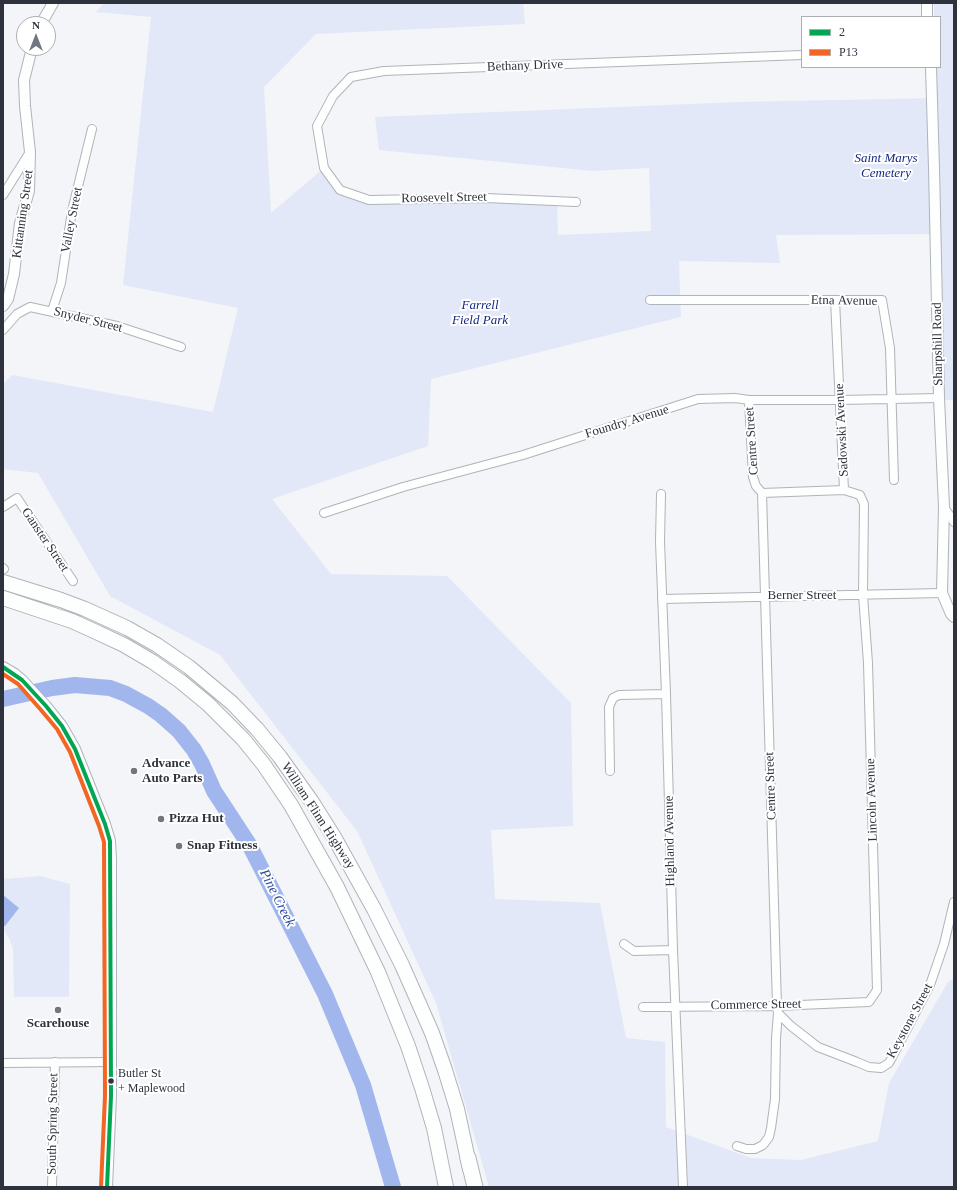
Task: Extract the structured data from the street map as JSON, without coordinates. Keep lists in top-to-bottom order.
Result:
{
  "streets": {
    "highway": ["William Flinn Highway"],
    "street": [
      "Bethany Drive",
      "Roosevelt Street",
      "Kittanning Street",
      "Valley Street",
      "Etna Avenue",
      "Snyder Street",
      "Sharpshill Road",
      "Foundry Avenue",
      "Sadowski Avenue",
      "Centre Street",
      "Ganster Street",
      "Berner Street",
      "Lincoln Avenue",
      "Highland Avenue",
      "Commerce Street",
      "Keystone Street",
      "South Spring Street"
    ]
  },
  "crossings": [
    ["Bethany Drive", "Roosevelt Street"],
    ["Valley Street", "Snyder Street"],
    ["Etna Avenue", "Foundry Avenue"],
    ["Etna Avenue", "Sadowski Avenue"],
    ["Sharpshill Road", "Foundry Avenue"],
    ["Sharpshill Road", "Berner Street"],
    ["Foundry Avenue", "Sadowski Avenue"],
    ["Foundry Avenue", "Centre Street"],
    ["Sadowski Avenue", "Berner Street"],
    ["Sadowski Avenue", "Lincoln Avenue"],
    ["Centre Street", "Berner Street"],
    ["Centre Street", "Commerce Street"],
    ["Centre Street", "Keystone Street"],
    ["Berner Street", "Lincoln Avenue"],
    ["Berner Street", "Highland Avenue"],
    ["Lincoln Avenue", "Commerce Street"],
    ["Highland Avenue", "Commerce Street"],
    ["Commerce Street", "Keystone Street"]
  ],
  "water": ["Pine Creek"],
  "parks": ["Saint Marys Cemetery", "Farrell Field Park"],
  "places": [
    "Advance Auto Parts",
    "Pizza Hut",
    "Snap Fitness",
    "Scarehouse",
    "Butler St + Maplewood"
  ],
  "lines": ["transit line 2", "transit line P13"],
  "legend": ["2", "P13"],
  "north": "top"
}
